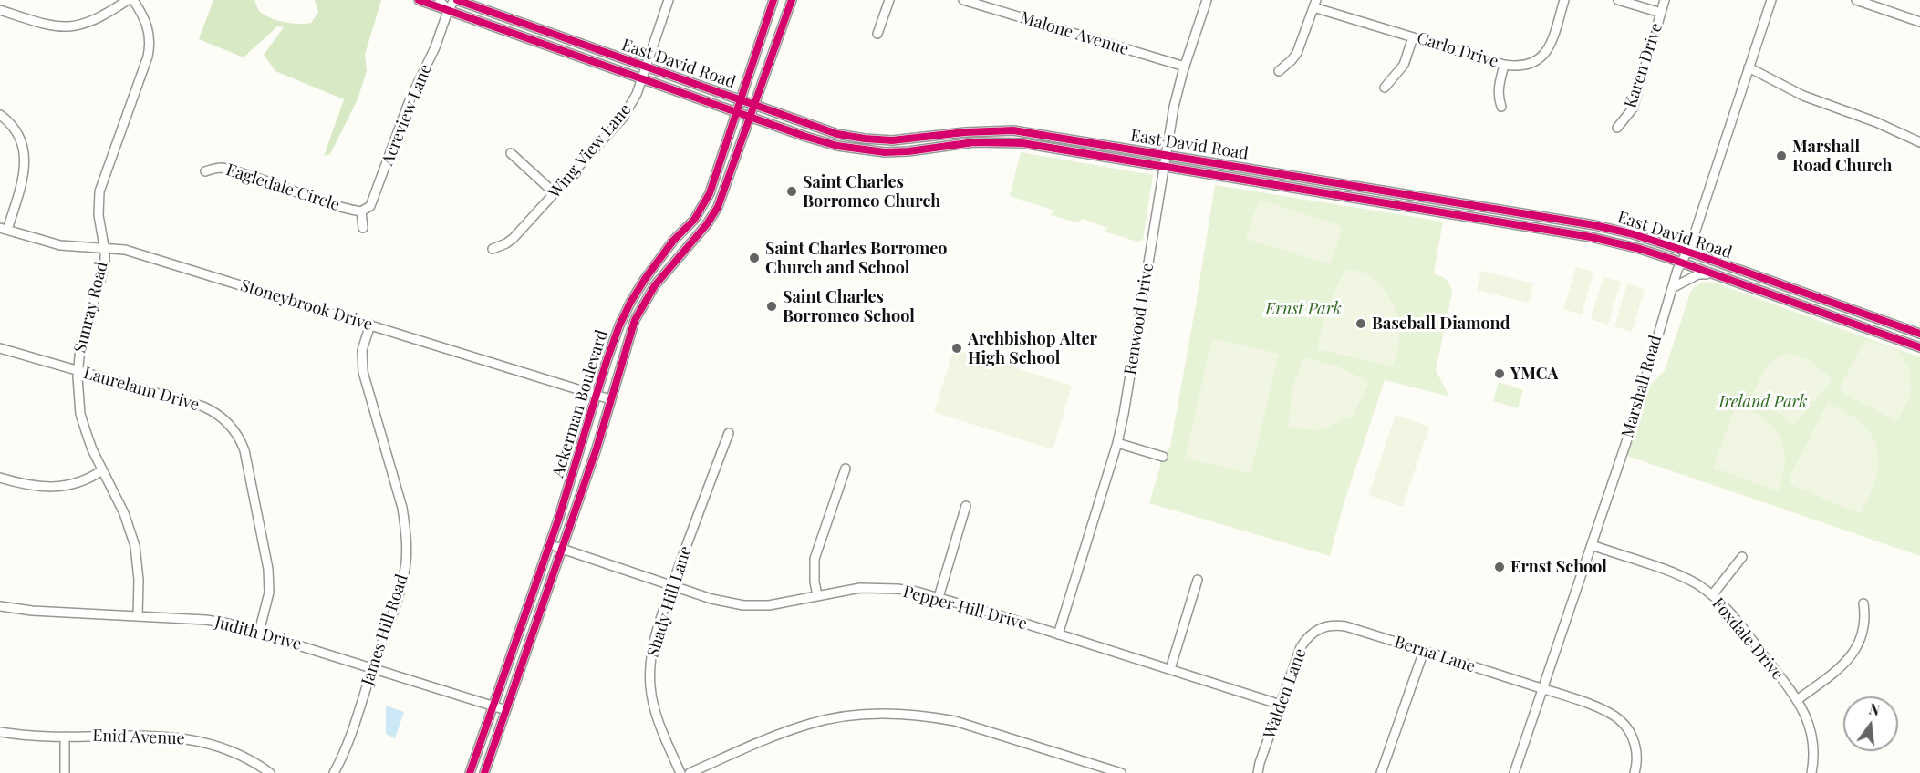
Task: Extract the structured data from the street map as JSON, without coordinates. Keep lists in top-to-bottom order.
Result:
{
  "streets": {
    "street": [
      "Malone Avenue",
      "Carlo Drive",
      "East David Road",
      "Karen Drive",
      "Acreview Lane",
      "Wing View Lane",
      "Eagledale Circle",
      "Stoneybrook Drive",
      "Sunray Road",
      "Renwood Drive",
      "Marshall Road",
      "Laurelann Drive",
      "Ackerman Boulevard",
      "Shady Hill Lane",
      "Pepper Hill Drive",
      "James Hill Road",
      "Judith Drive",
      "Foxdale Drive",
      "Berna Lane",
      "Walden Lane",
      "Enid Avenue"
    ]
  },
  "crossings": [
    ["Malone Avenue", "Renwood Drive"],
    ["East David Road", "Acreview Lane"],
    ["East David Road", "Wing View Lane"],
    ["East David Road", "Renwood Drive"],
    ["East David Road", "Marshall Road"],
    ["East David Road", "Ackerman Boulevard"],
    ["Acreview Lane", "Eagledale Circle"],
    ["Stoneybrook Drive", "Sunray Road"],
    ["Stoneybrook Drive", "Ackerman Boulevard"],
    ["Stoneybrook Drive", "James Hill Road"],
    ["Sunray Road", "Laurelann Drive"],
    ["Sunray Road", "Judith Drive"],
    ["Renwood Drive", "Pepper Hill Drive"],
    ["Marshall Road", "Foxdale Drive"],
    ["Marshall Road", "Berna Lane"],
    ["Laurelann Drive", "Judith Drive"],
    ["Ackerman Boulevard", "Pepper Hill Drive"],
    ["Ackerman Boulevard", "Judith Drive"],
    ["Shady Hill Lane", "Pepper Hill Drive"],
    ["Pepper Hill Drive", "Walden Lane"],
    ["James Hill Road", "Judith Drive"],
    ["Berna Lane", "Walden Lane"]
  ],
  "parks": ["Ernst Park", "Ireland Park"],
  "places": [
    "Marshall Road Church",
    "Saint Charles Borromeo Church",
    "Saint Charles Borromeo Church and School",
    "Saint Charles Borromeo School",
    "Baseball Diamond",
    "Archbishop Alter High School",
    "YMCA",
    "Ernst School"
  ],
  "north": "top"
}
